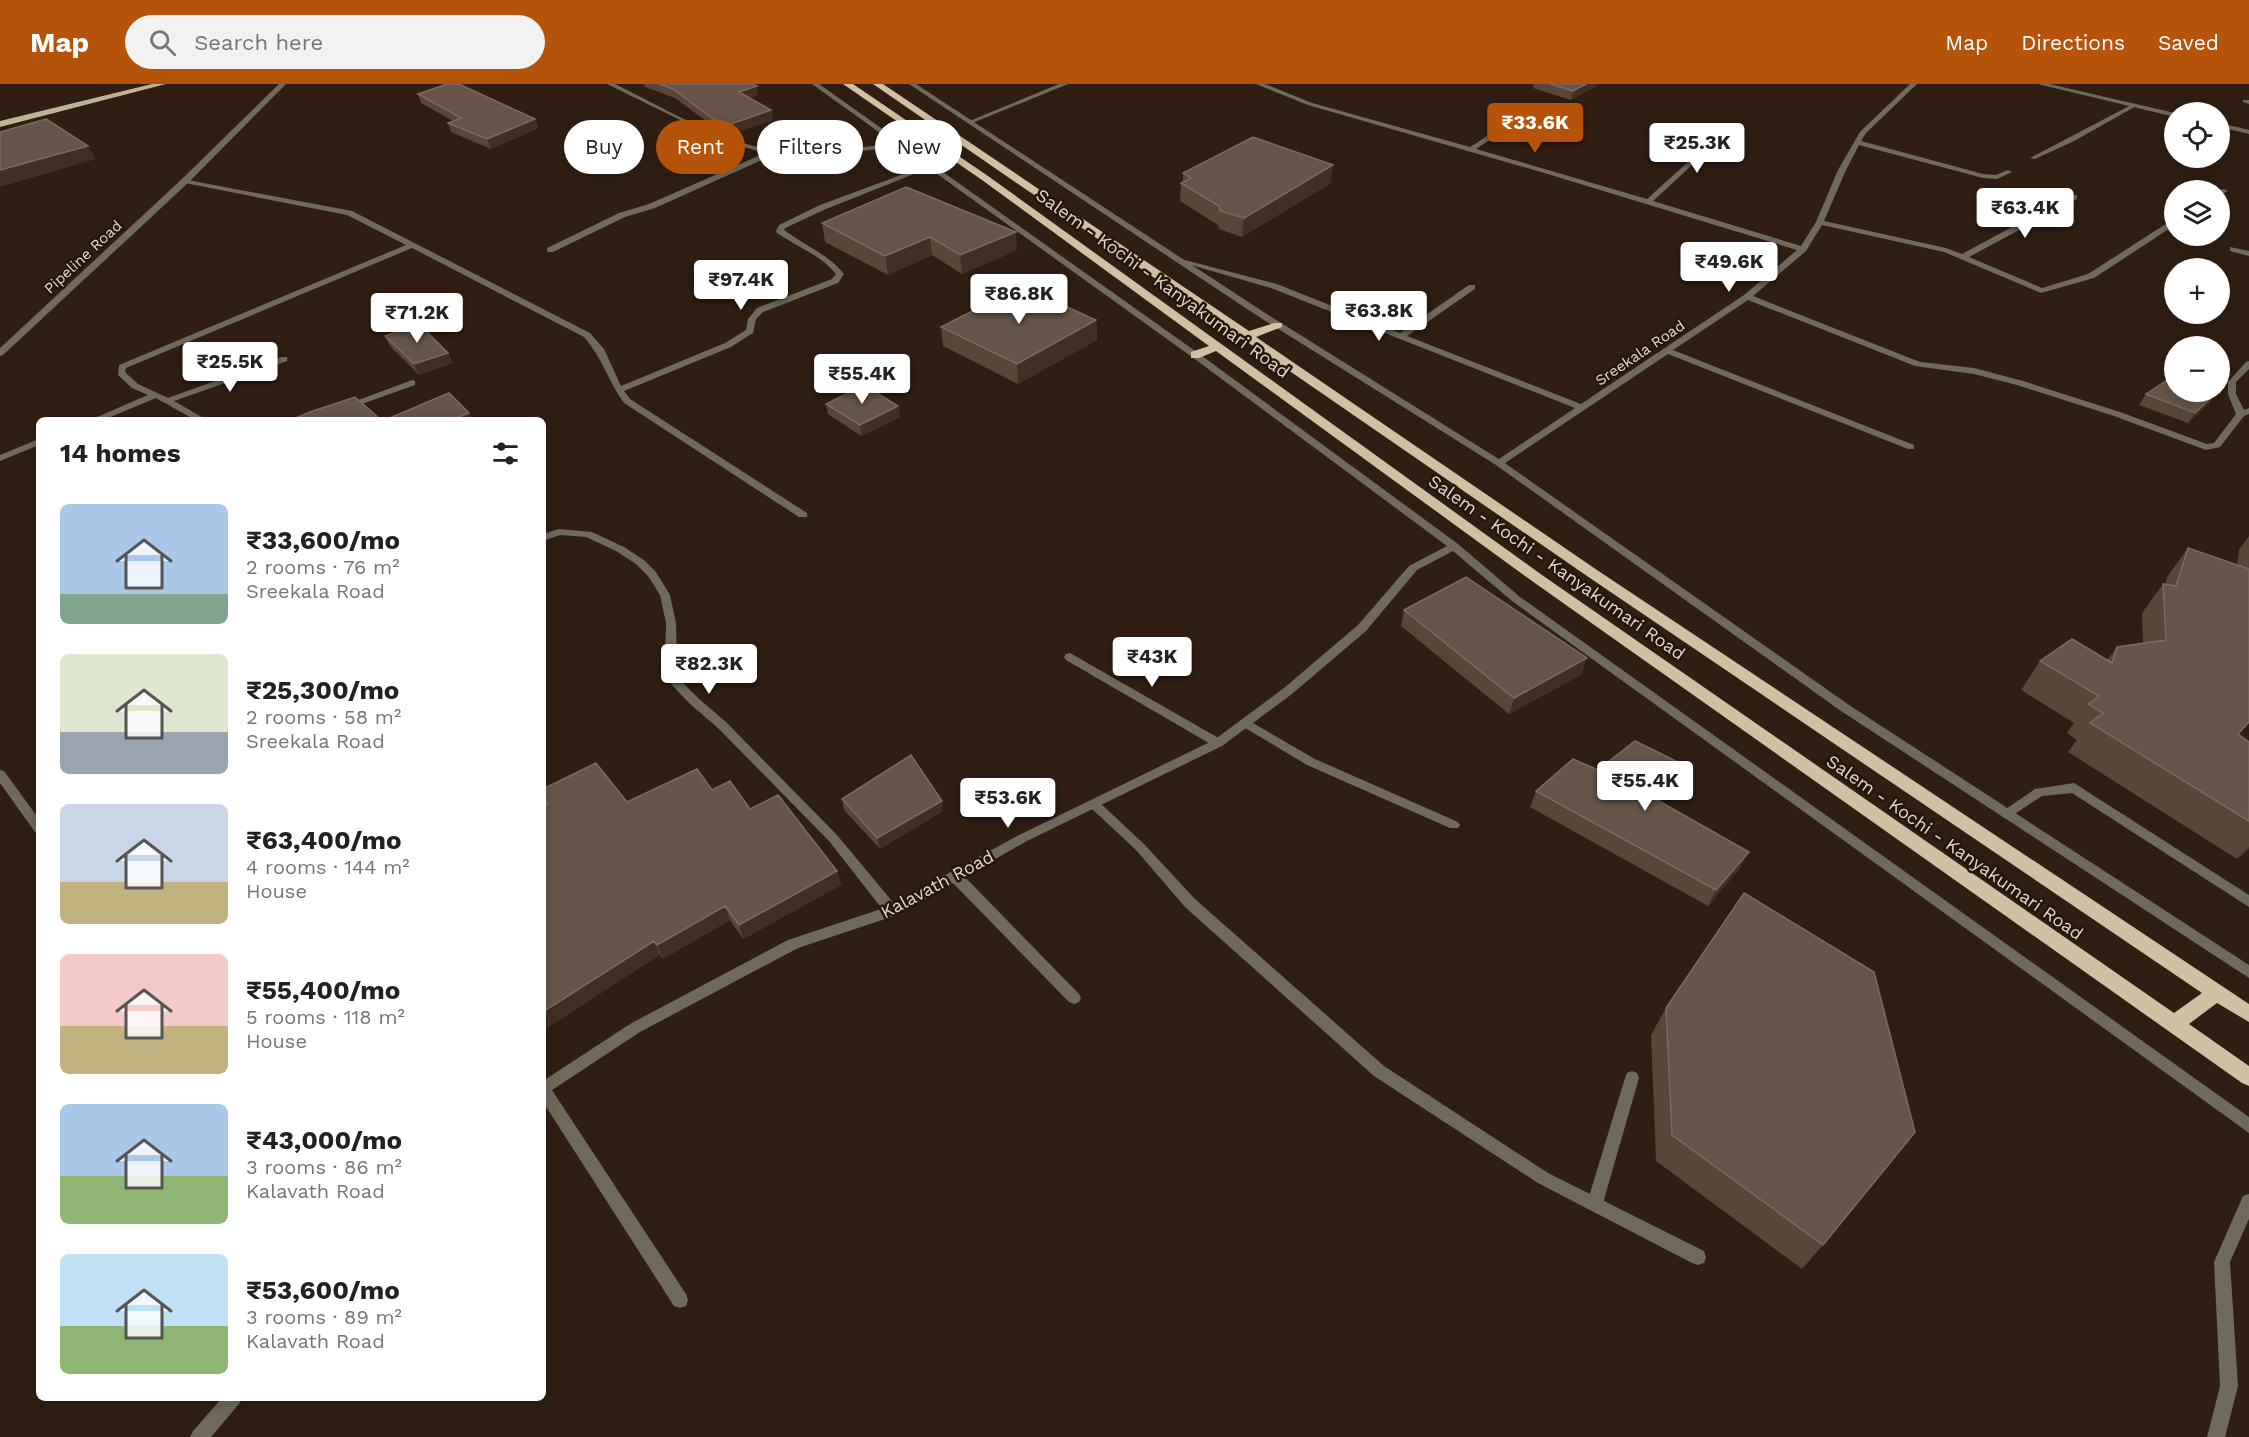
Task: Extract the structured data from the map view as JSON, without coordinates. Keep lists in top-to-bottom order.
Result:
{
  "streets": {
    "highway": ["Salem - Kochi - Kanyakumari Road"],
    "street": ["Pipeline Road", "Sreekala Road", "Kalavath Road"]
  },
  "crossings": [
    ["Salem - Kochi - Kanyakumari Road", "Sreekala Road"]
  ],
  "page": {
    "header": "Map",
    "search": "Search here",
    "nav": ["Map", "Directions", "Saved"],
    "map_buttons": ["+", "−"],
    "price": [
      "₹33.6K",
      "₹25.3K",
      "₹63.4K",
      "₹49.6K",
      "₹97.4K",
      "₹86.8K",
      "₹63.8K",
      "₹71.2K",
      "₹25.5K",
      "₹55.4K",
      "₹43K",
      "₹82.3K",
      "₹55.4K",
      "₹53.6K"
    ],
    "chip": [
      "Buy",
      "Rent",
      "Filters",
      "New"
    ],
    "heading": "14 homes",
    "list": [
      {
        "name": "₹33,600/mo",
        "note": "2 rooms · 76 m² · Sreekala Road"
      },
      {
        "name": "₹25,300/mo",
        "note": "2 rooms · 58 m² · Sreekala Road"
      },
      {
        "name": "₹63,400/mo",
        "note": "4 rooms · 144 m² · House"
      },
      {
        "name": "₹55,400/mo",
        "note": "5 rooms · 118 m² · House"
      },
      {
        "name": "₹43,000/mo",
        "note": "3 rooms · 86 m² · Kalavath Road"
      },
      {
        "name": "₹53,600/mo",
        "note": "3 rooms · 89 m² · Kalavath Road"
      }
    ]
  }
}
